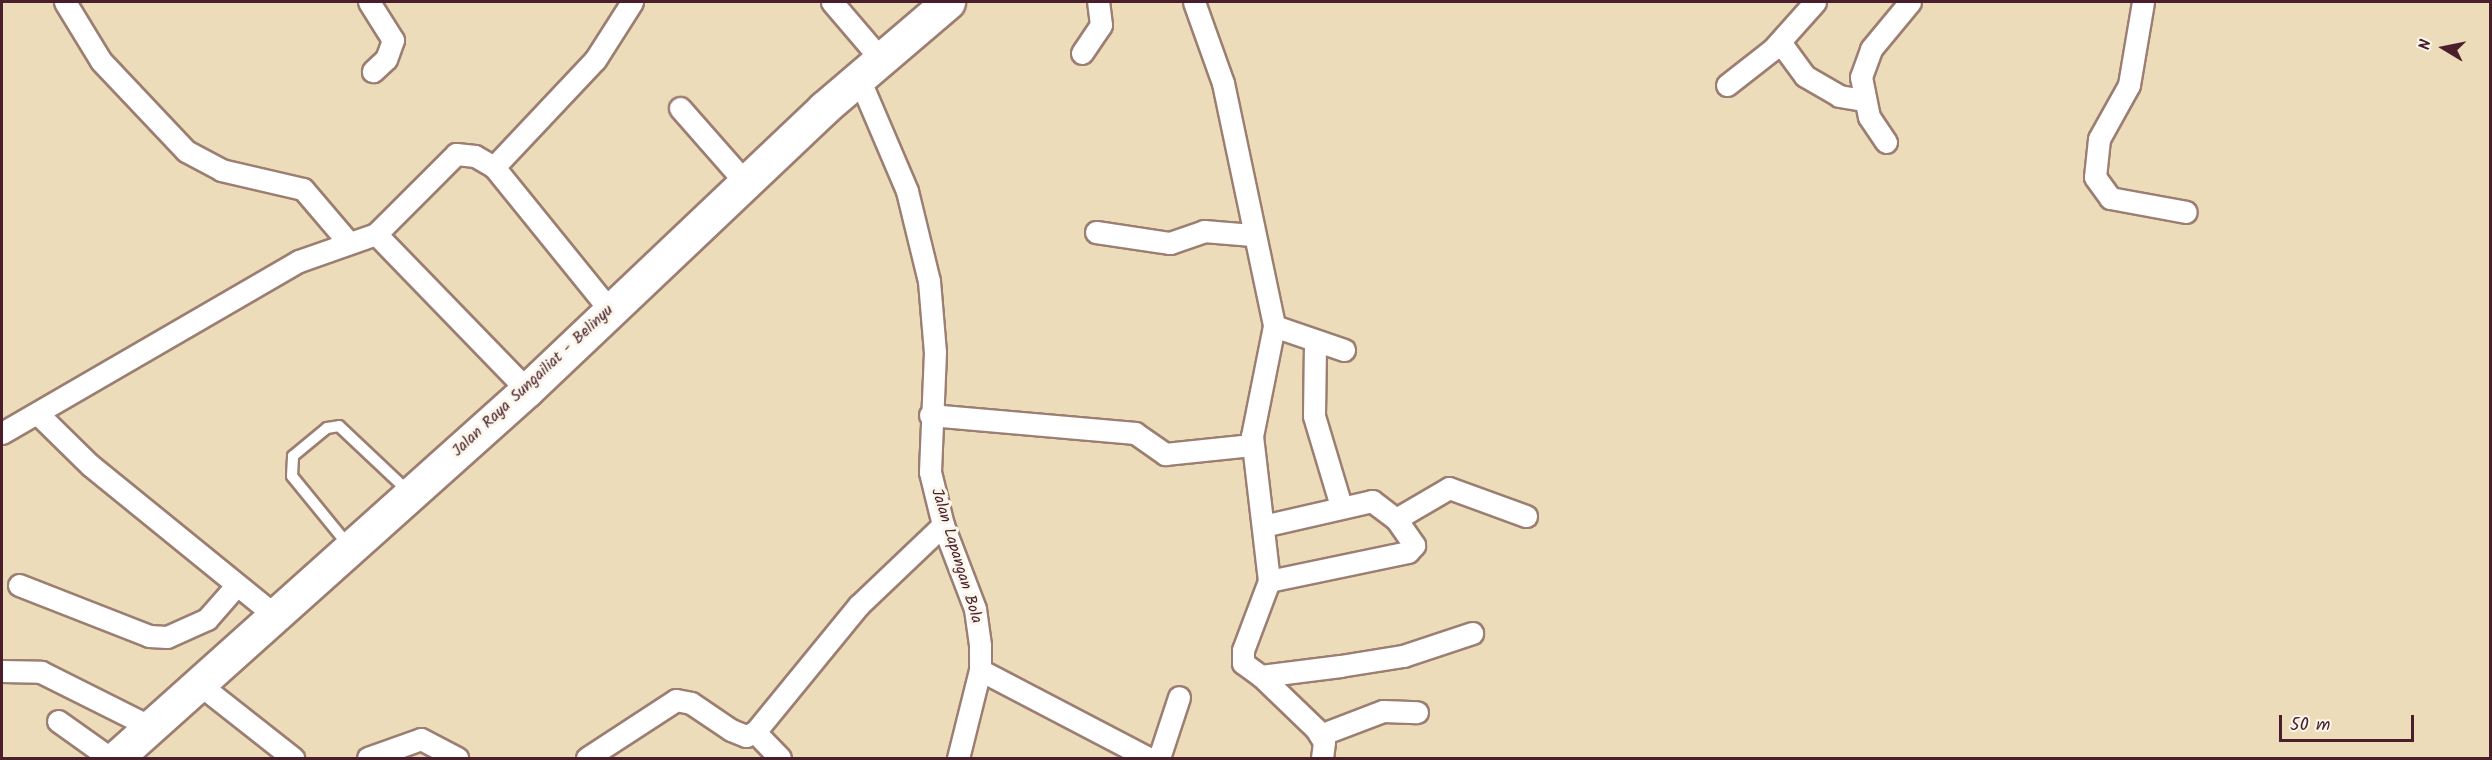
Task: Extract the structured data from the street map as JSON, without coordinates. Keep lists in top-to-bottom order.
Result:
{
  "streets": {
    "highway": ["Jalan Raya Sungailiat - Belinyu"],
    "street": ["Jalan Lapangan Bola"]
  },
  "crossings": [
    ["Jalan Raya Sungailiat - Belinyu", "Jalan Lapangan Bola"]
  ],
  "scale_bar": "50 m",
  "north": "left"
}
